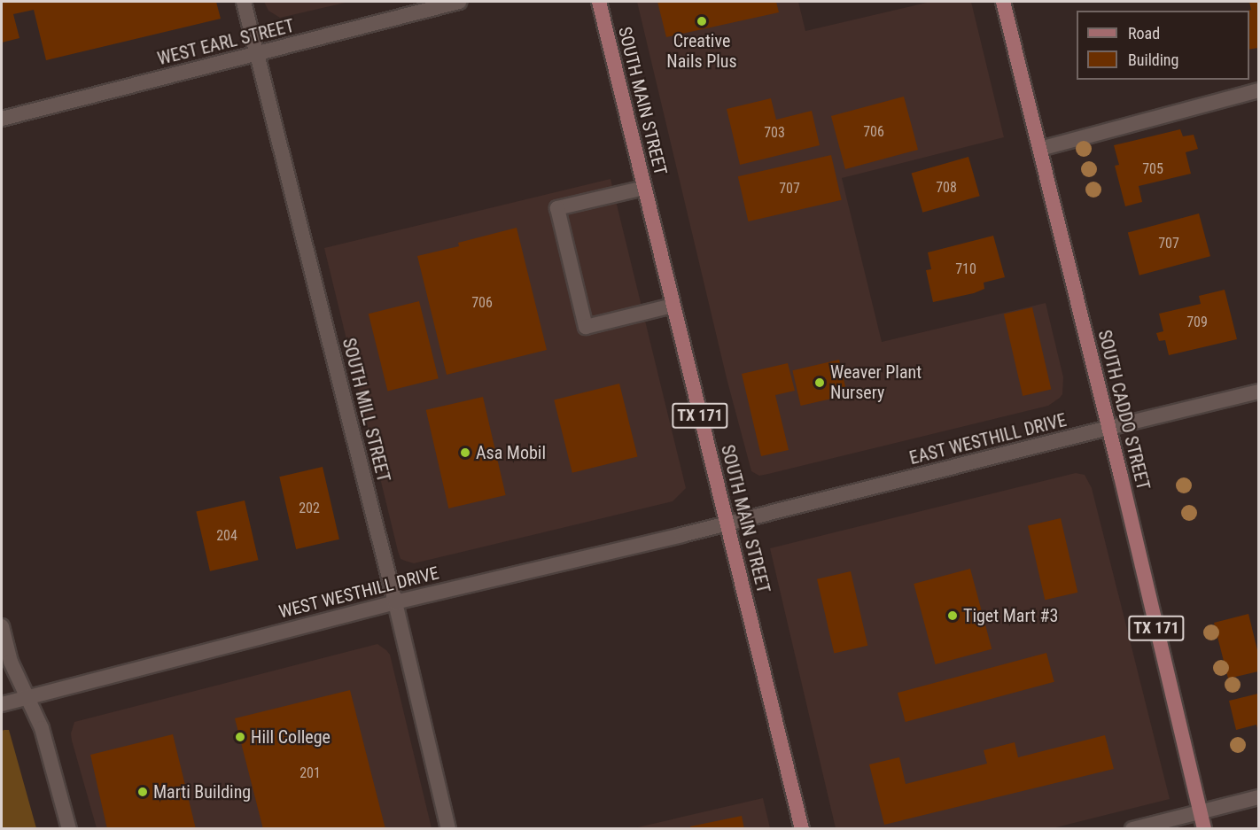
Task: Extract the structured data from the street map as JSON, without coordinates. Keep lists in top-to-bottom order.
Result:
{
  "streets": {
    "main road": ["SOUTH MAIN STREET", "SOUTH CADDO STREET", "TX 171"],
    "street": [
      "WEST EARL STREET",
      "SOUTH MILL STREET",
      "EAST WESTHILL DRIVE",
      "WEST WESTHILL DRIVE"
    ]
  },
  "crossings": [
    ["WEST EARL STREET", "SOUTH MILL STREET"],
    ["SOUTH MAIN STREET", "EAST WESTHILL DRIVE"],
    ["SOUTH MAIN STREET", "WEST WESTHILL DRIVE"],
    ["SOUTH MILL STREET", "WEST WESTHILL DRIVE"],
    ["SOUTH CADDO STREET", "EAST WESTHILL DRIVE"],
    ["EAST WESTHILL DRIVE", "WEST WESTHILL DRIVE"]
  ],
  "places": [
    "Creative Nails Plus",
    "Weaver Plant Nursery",
    "Asa Mobil",
    "Tiget Mart #3",
    "Hill College",
    "Marti Building"
  ],
  "house_numbers": [
    "706",
    "703",
    "705",
    "708",
    "707",
    "707",
    "710",
    "706",
    "709",
    "202",
    "204",
    "201"
  ],
  "legend": ["Road", "Building"]
}
